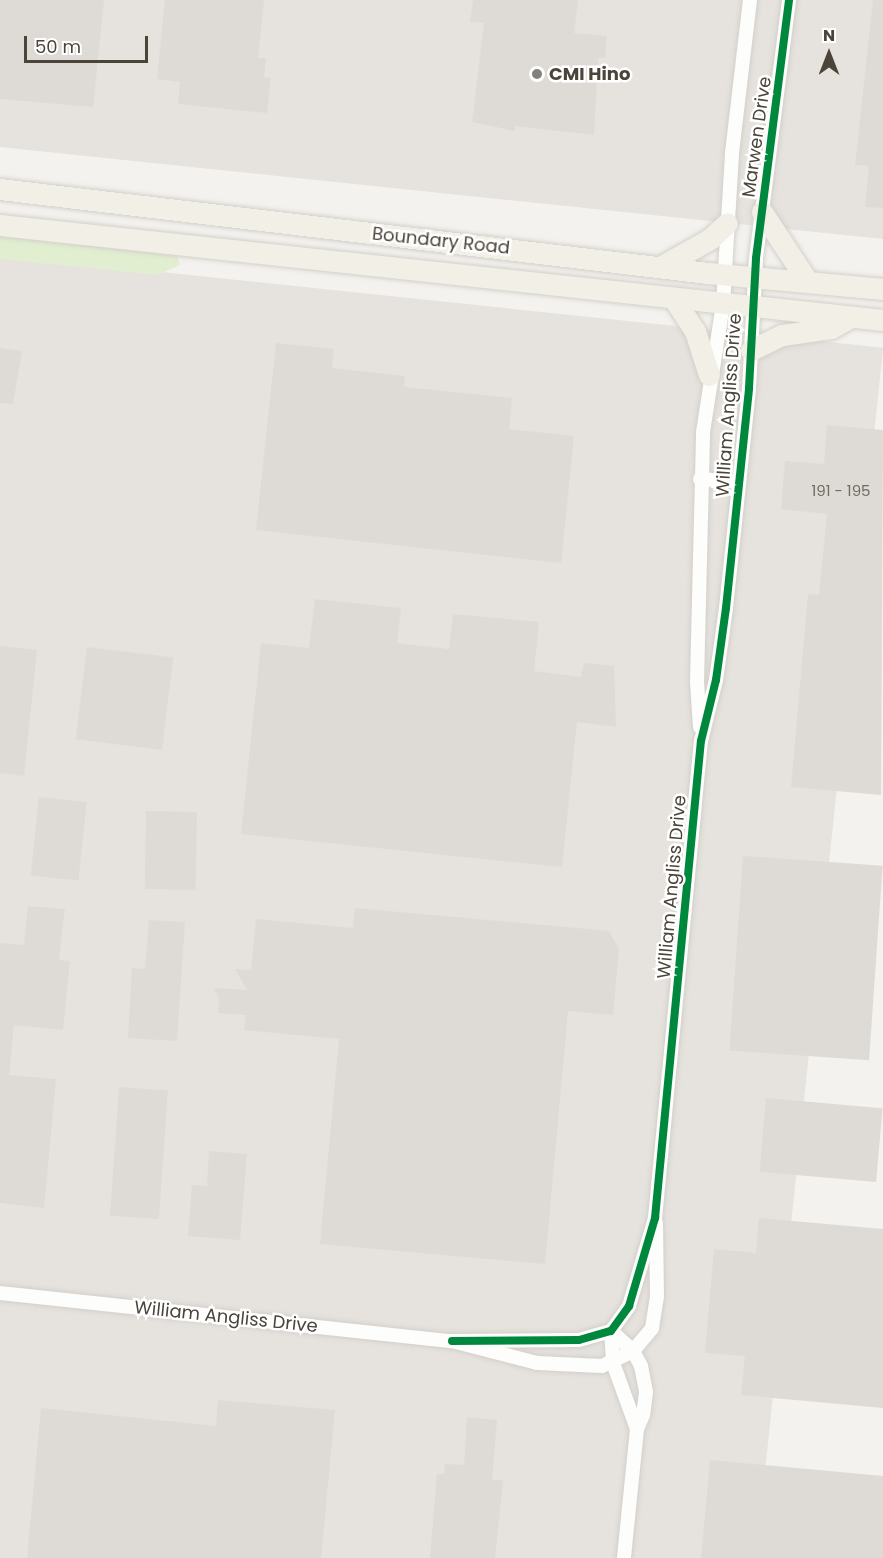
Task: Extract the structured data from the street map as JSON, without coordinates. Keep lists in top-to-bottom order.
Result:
{
  "streets": {
    "main road": ["Boundary Road"],
    "street": ["Marwen Drive", "William Angliss Drive"]
  },
  "crossings": [
    ["Marwen Drive", "Boundary Road"],
    ["Marwen Drive", "William Angliss Drive"],
    ["Boundary Road", "William Angliss Drive"]
  ],
  "places": ["CMI Hino"],
  "house_numbers": ["191 - 195"],
  "scale_bar": "50 m",
  "north": "top"
}
